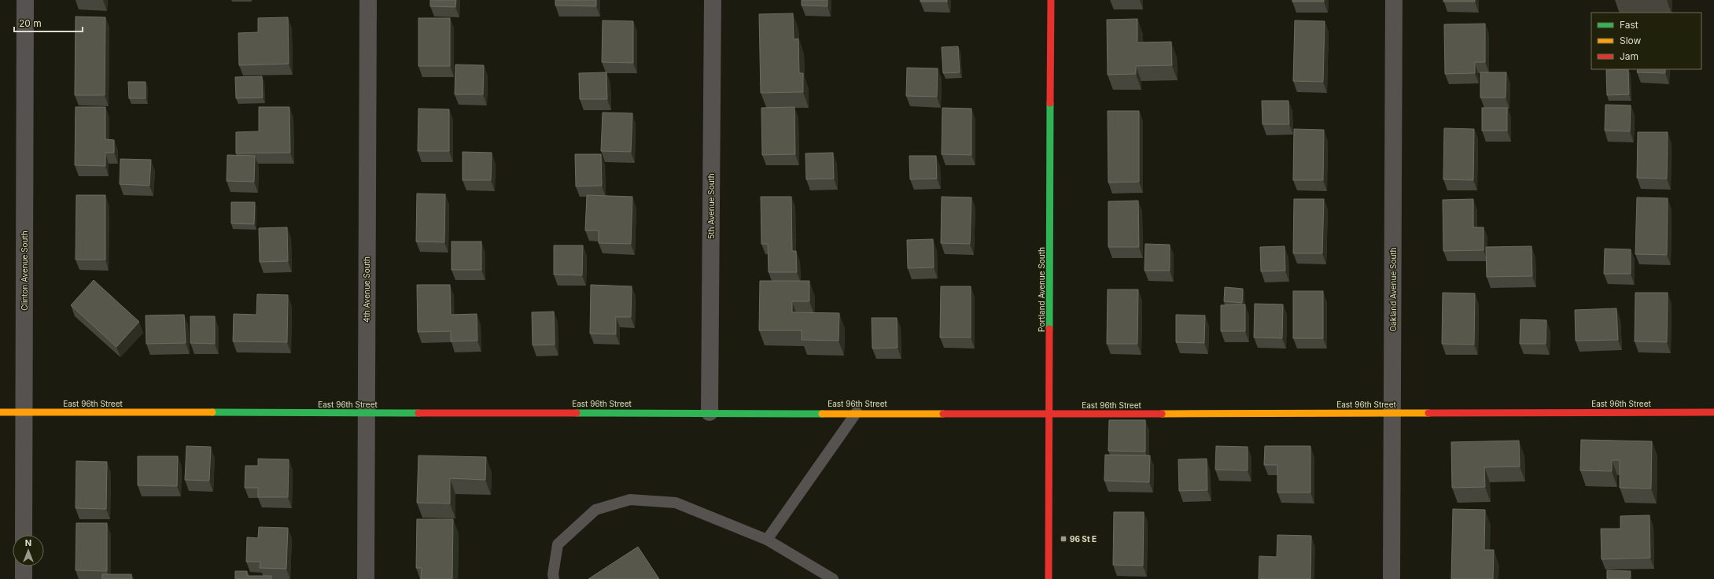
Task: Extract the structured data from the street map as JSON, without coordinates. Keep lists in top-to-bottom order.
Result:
{
  "streets": {
    "street": [
      "5th Avenue South",
      "Clinton Avenue South",
      "4th Avenue South",
      "Portland Avenue South",
      "Oakland Avenue South",
      "East 96th Street"
    ]
  },
  "crossings": [
    ["5th Avenue South", "East 96th Street"],
    ["Clinton Avenue South", "East 96th Street"],
    ["4th Avenue South", "East 96th Street"],
    ["Portland Avenue South", "East 96th Street"],
    ["Oakland Avenue South", "East 96th Street"]
  ],
  "places": {
    "transit": ["96 St E"]
  },
  "legend": ["Fast", "Slow", "Jam"],
  "scale_bar": "20 m",
  "north": "top"
}
